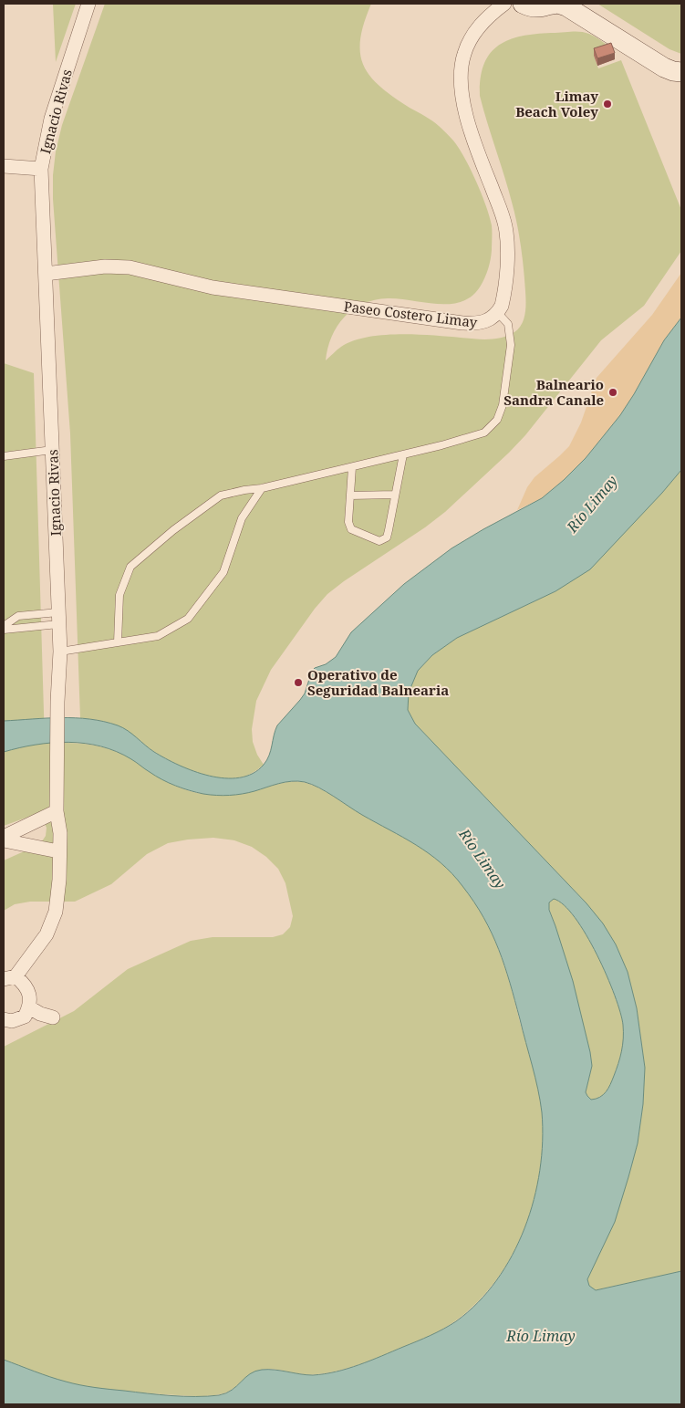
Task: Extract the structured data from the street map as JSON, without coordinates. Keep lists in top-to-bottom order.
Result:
{
  "streets": {
    "street": ["Ignacio Rivas", "Paseo Costero Limay"]
  },
  "crossings": [
    ["Ignacio Rivas", "Paseo Costero Limay"]
  ],
  "water": ["Río Limay"],
  "places": ["Limay Beach Voley", "Balneario Sandra Canale", "Operativo de Seguridad Balnearia"]
}
